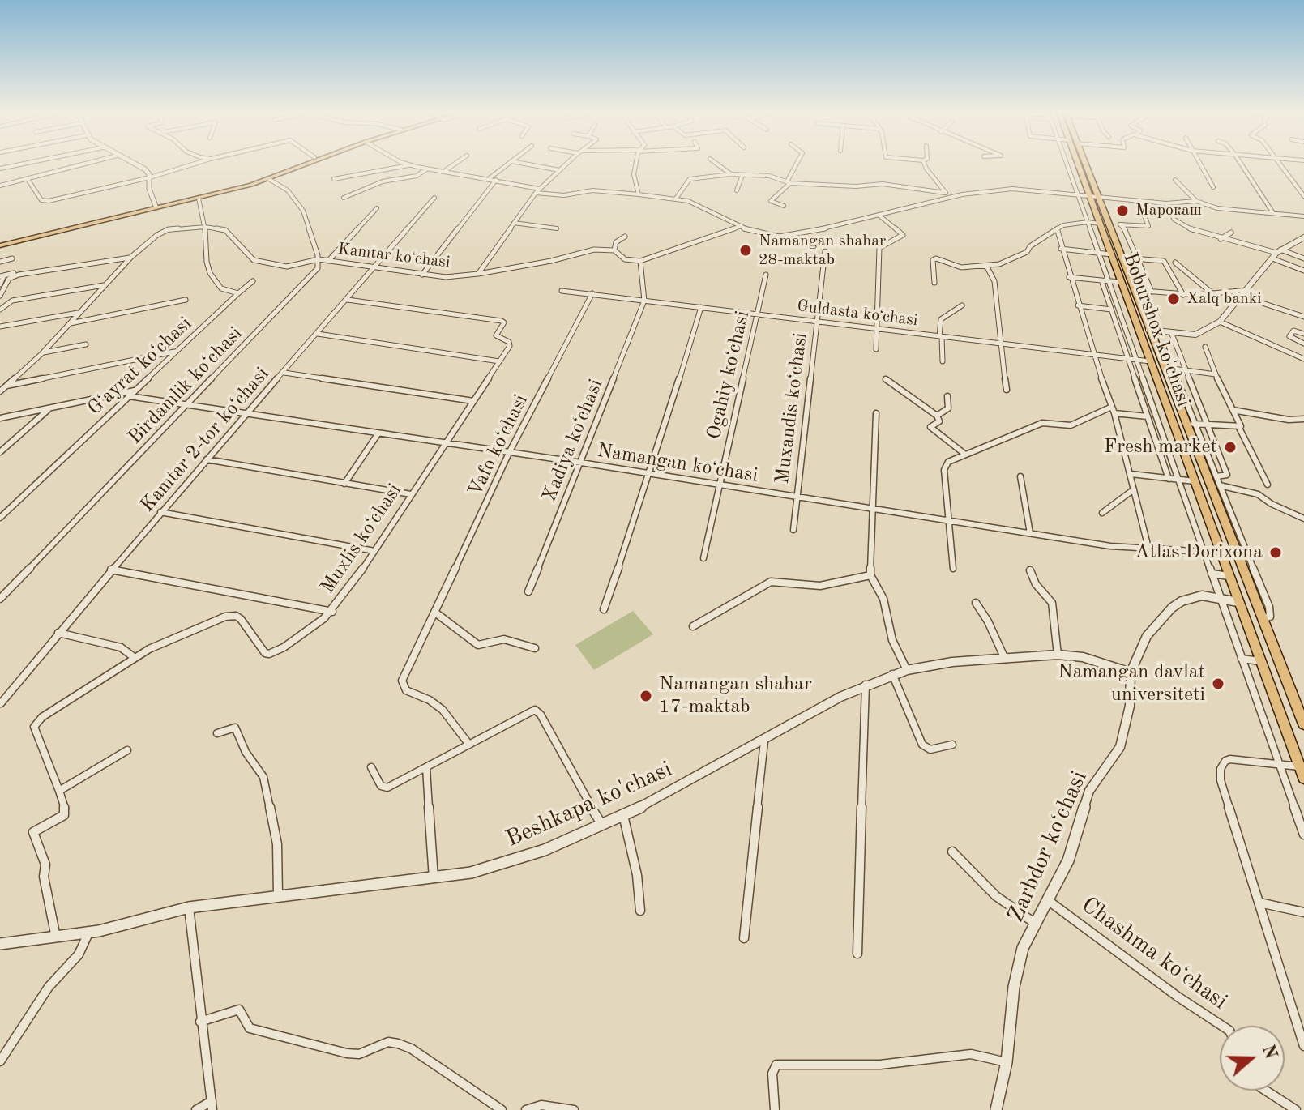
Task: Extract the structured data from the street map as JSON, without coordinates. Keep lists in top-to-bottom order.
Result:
{
  "streets": {
    "main road": ["Boburshox ko'chasi"],
    "street": [
      "Kamtar koʻchasi",
      "Guldasta koʻchasi",
      "Gʻayrat koʻchasi",
      "Ogahiy koʻchasi",
      "Birdamlik koʻchasi",
      "Muxandis koʻchasi",
      "Kamtar 2-tor koʻchasi",
      "Xadiya koʻchasi",
      "Vafo koʻchasi",
      "Namangan koʻchasi",
      "Muxlis koʻchasi",
      "Beshkapa ko'chasi",
      "Zarbdor koʻchasi",
      "Chashma koʻchasi"
    ]
  },
  "crossings": [
    ["Kamtar koʻchasi", "Birdamlik koʻchasi"],
    ["Kamtar koʻchasi", "Kamtar 2-tor koʻchasi"],
    ["Guldasta koʻchasi", "Boburshox ko'chasi"],
    ["Guldasta koʻchasi", "Ogahiy koʻchasi"],
    ["Guldasta koʻchasi", "Muxandis koʻchasi"],
    ["Guldasta koʻchasi", "Xadiya koʻchasi"],
    ["Guldasta koʻchasi", "Vafo koʻchasi"],
    ["Boburshox ko'chasi", "Namangan koʻchasi"],
    ["Boburshox ko'chasi", "Zarbdor koʻchasi"],
    ["Gʻayrat koʻchasi", "Namangan koʻchasi"],
    ["Ogahiy koʻchasi", "Namangan koʻchasi"],
    ["Birdamlik koʻchasi", "Namangan koʻchasi"],
    ["Muxandis koʻchasi", "Namangan koʻchasi"],
    ["Kamtar 2-tor koʻchasi", "Namangan koʻchasi"],
    ["Xadiya koʻchasi", "Namangan koʻchasi"],
    ["Vafo koʻchasi", "Namangan koʻchasi"],
    ["Namangan koʻchasi", "Muxlis koʻchasi"],
    ["Beshkapa ko'chasi", "Zarbdor koʻchasi"],
    ["Zarbdor koʻchasi", "Chashma koʻchasi"]
  ],
  "places": [
    "Марокаш",
    "Namangan shahar 28-maktab",
    "Xalq banki",
    "Fresh market",
    "Atlas Dorixona",
    "Namangan davlat universiteti",
    "Namangan shahar 17-maktab"
  ],
  "north": "right"
}
